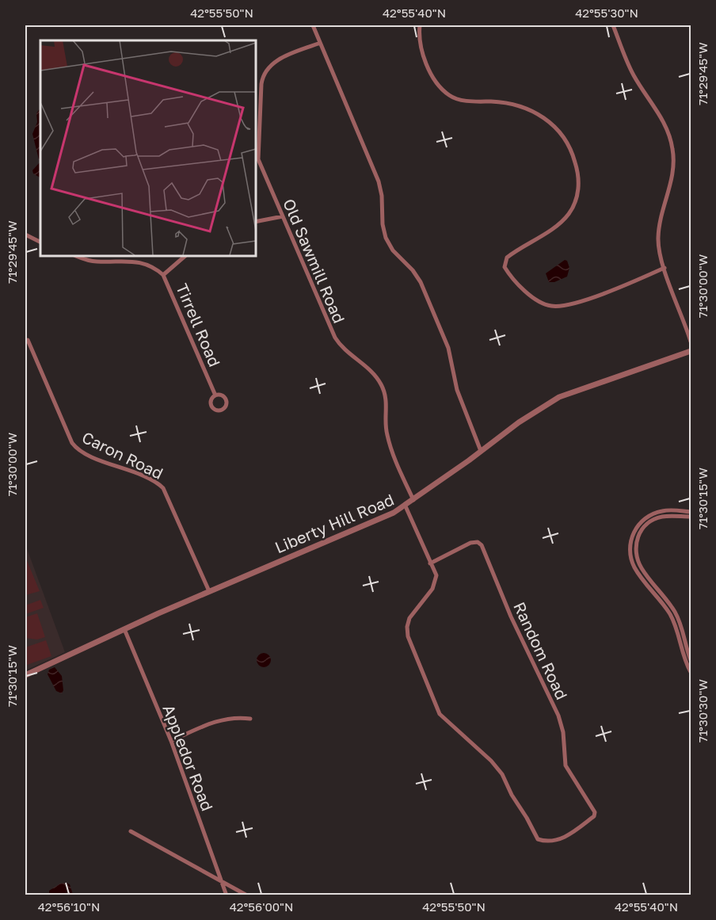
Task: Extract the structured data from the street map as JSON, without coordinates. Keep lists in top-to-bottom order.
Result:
{
  "streets": {
    "street": [
      "Old Sawmill Road",
      "Tirrell Road",
      "Caron Road",
      "Liberty Hill Road",
      "Random Road",
      "Appledor Road"
    ]
  },
  "crossings": [
    ["Old Sawmill Road", "Liberty Hill Road"],
    ["Caron Road", "Liberty Hill Road"],
    ["Liberty Hill Road", "Appledor Road"]
  ],
  "coordinates": [
    "42°55'50\"N",
    "42°55'40\"N",
    "42°55'30\"N",
    "71°29'45\"W",
    "71°30'00\"W",
    "71°30'15\"W",
    "71°30'30\"W",
    "42°56'10\"N",
    "42°56'00\"N"
  ]
}
